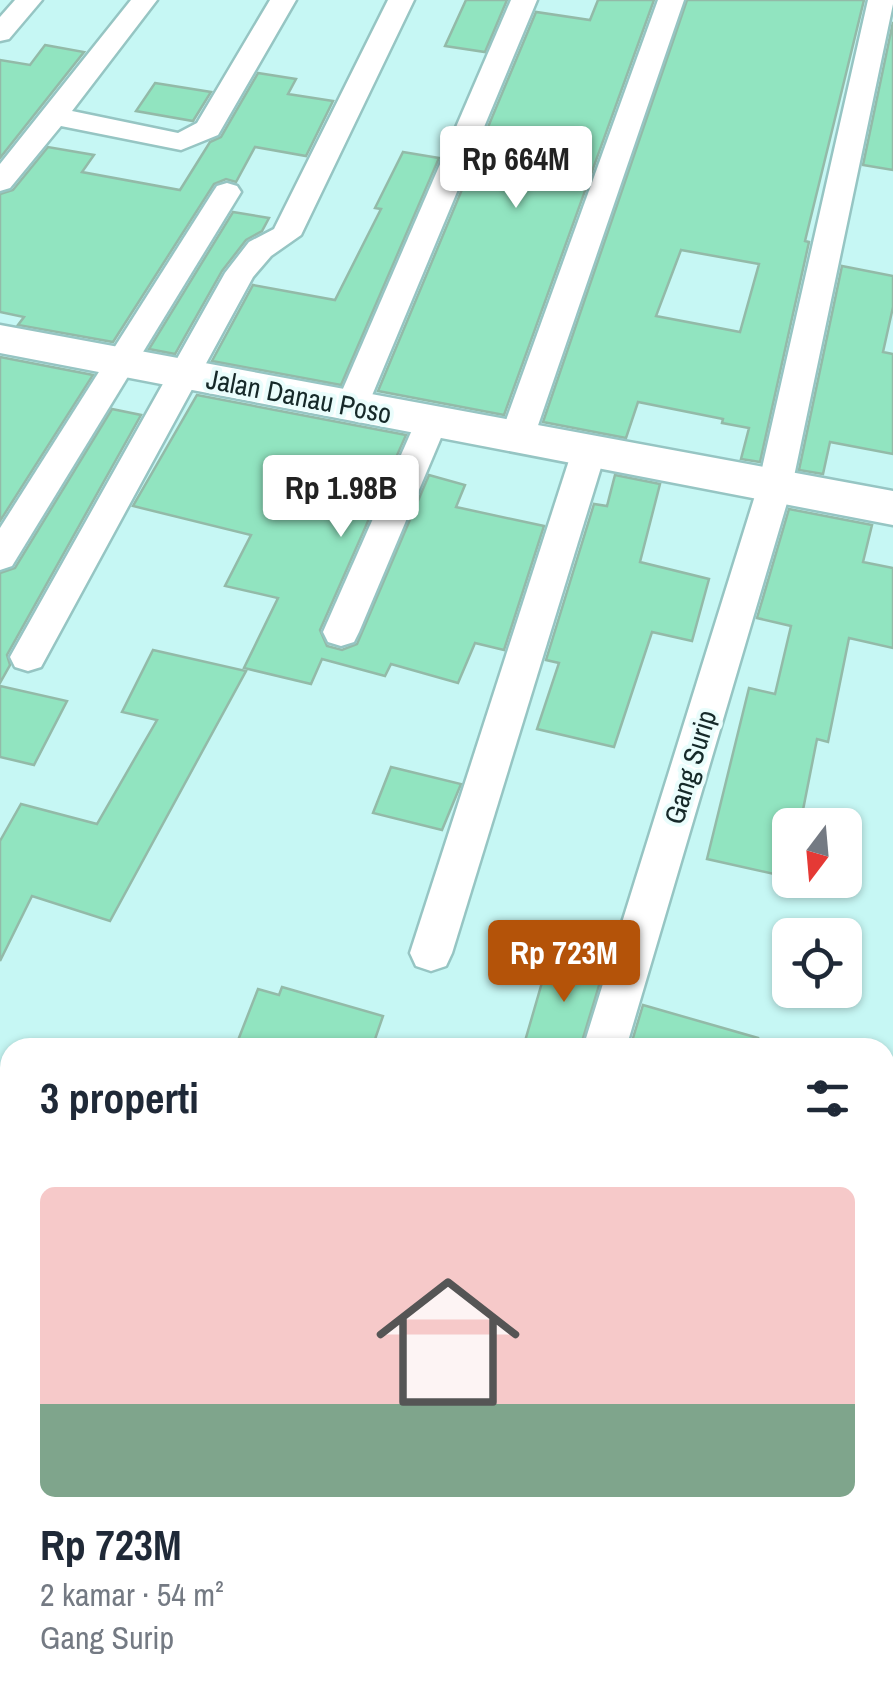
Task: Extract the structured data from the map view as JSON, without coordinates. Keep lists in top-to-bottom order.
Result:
{
  "streets": {
    "street": ["Jalan Danau Poso", "Gang Surip"]
  },
  "crossings": [
    ["Jalan Danau Poso", "Gang Surip"]
  ],
  "north": "bottom",
  "page": {
    "price": ["Rp 664M", "Rp 1.98B", "Rp 723M"],
    "heading": "3 properti",
    "list": [
      {
        "name": "Rp 723M",
        "note": "2 kamar · 54 m² · Gang Surip"
      }
    ]
  }
}
